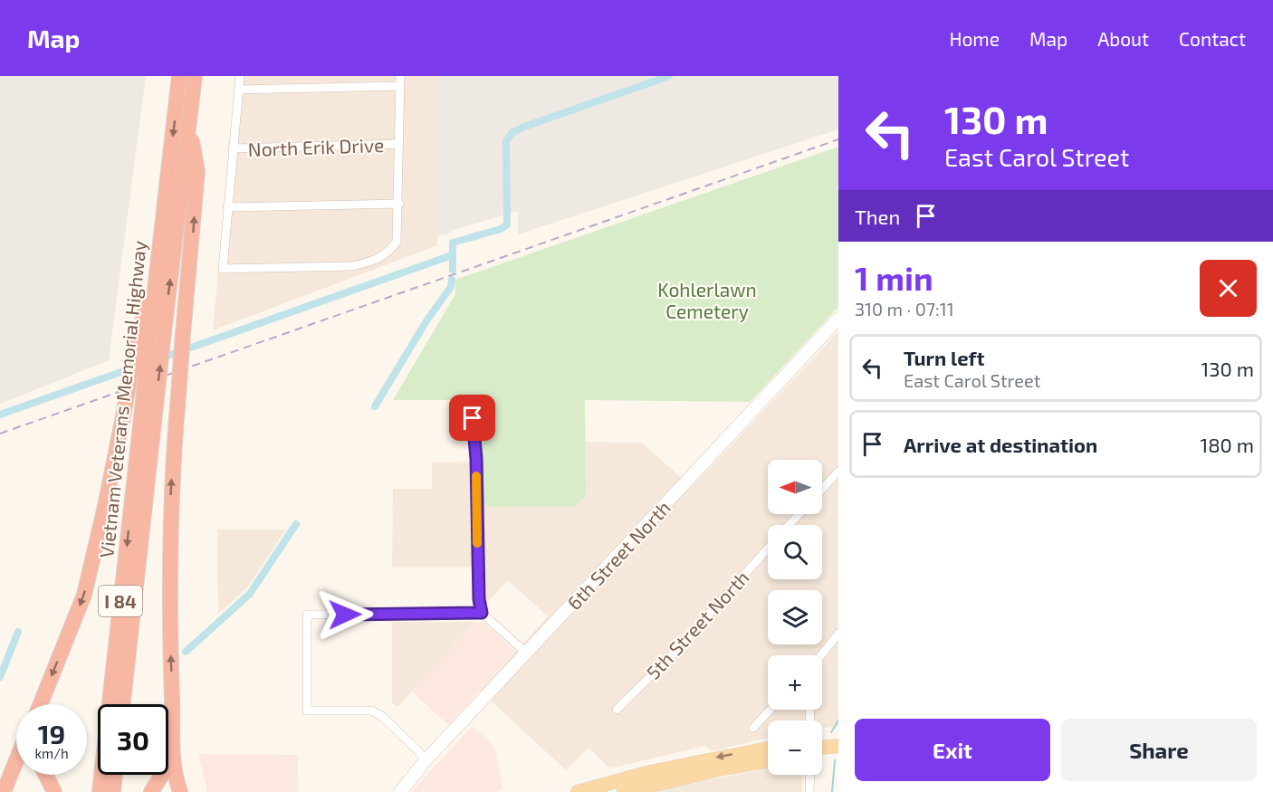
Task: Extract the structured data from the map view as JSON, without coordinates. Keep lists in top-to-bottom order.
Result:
{
  "streets": {
    "highway": ["Vietnam Veterans Memorial Highway", "I 84"],
    "street": ["North Erik Drive", "6th Street North", "5th Street North"]
  },
  "crossings": [
    ["Vietnam Veterans Memorial Highway", "I 84"]
  ],
  "parks": ["Kohlerlawn Cemetery"],
  "north": "left",
  "page": {
    "header": "Map",
    "nav": [
      "Home",
      "Map",
      "About",
      "Contact"
    ],
    "turn": ["130 m", "East Carol Street"],
    "then": "Then",
    "heading": ["1 min", "310 m · 07:11"],
    "list": [
      {
        "name": "Turn left",
        "note": "East Carol Street",
        "value": "130 m"
      },
      {
        "name": "Arrive at destination",
        "value": "180 m"
      }
    ],
    "map_buttons": ["+", "−"],
    "speed": "19 km/h",
    "limit": "30",
    "buttons": ["Exit", "Share"]
  }
}
